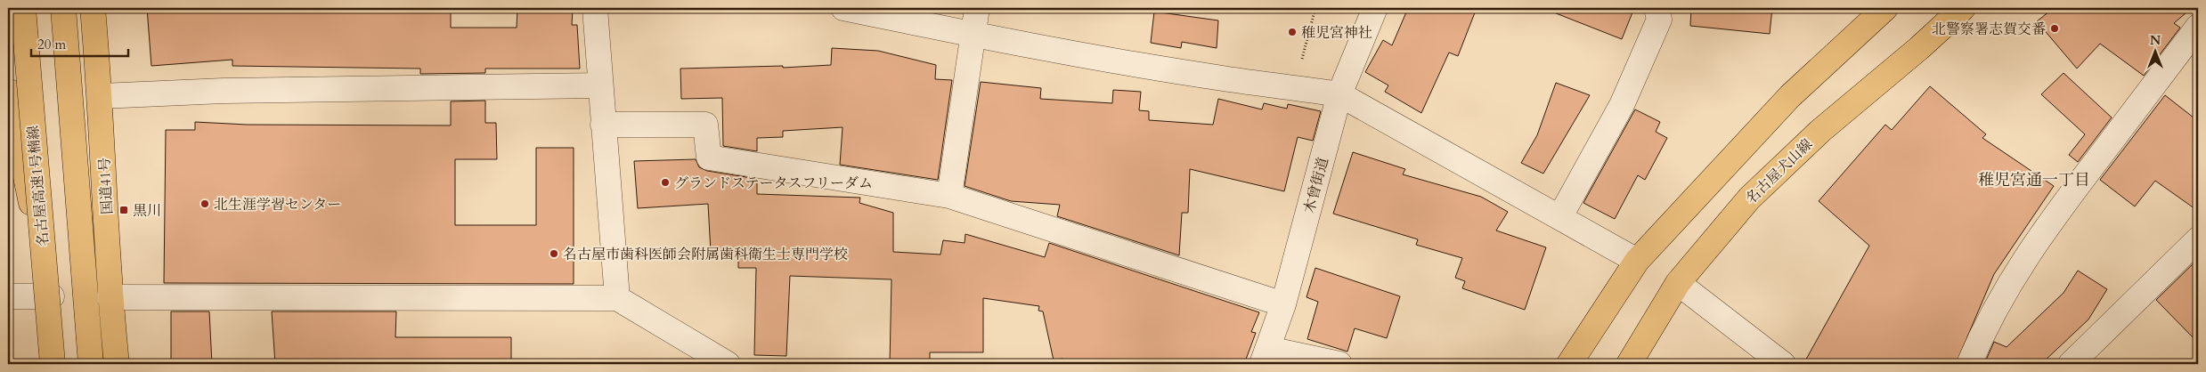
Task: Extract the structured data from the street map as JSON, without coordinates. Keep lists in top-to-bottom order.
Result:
{
  "streets": {
    "main road": ["名古屋犬山線", "名古屋高速1号楠線", "国道41号"],
    "street": ["木曾街道"]
  },
  "districts": ["稚児宮通一丁目"],
  "places": {
    "other": [
      "北警察署志賀交番",
      "稚児宮神社",
      "グランドステータスフリーダム",
      "北生涯学習センター",
      "名古屋市歯科医師会附属歯科衛生士専門学校"
    ],
    "transit": ["黒川"]
  },
  "scale_bar": "20 m",
  "north": "top"
}
